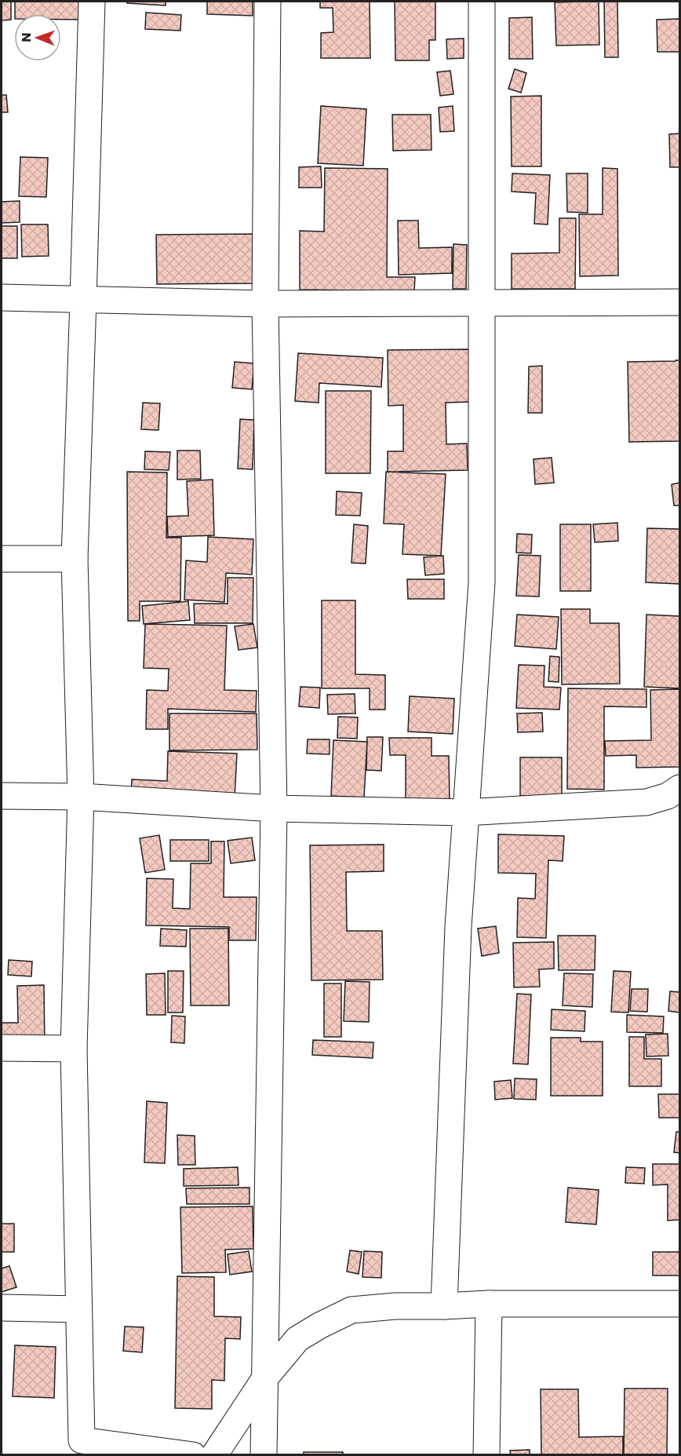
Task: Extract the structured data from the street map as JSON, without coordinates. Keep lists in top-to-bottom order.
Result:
{
  "north": "left"
}
